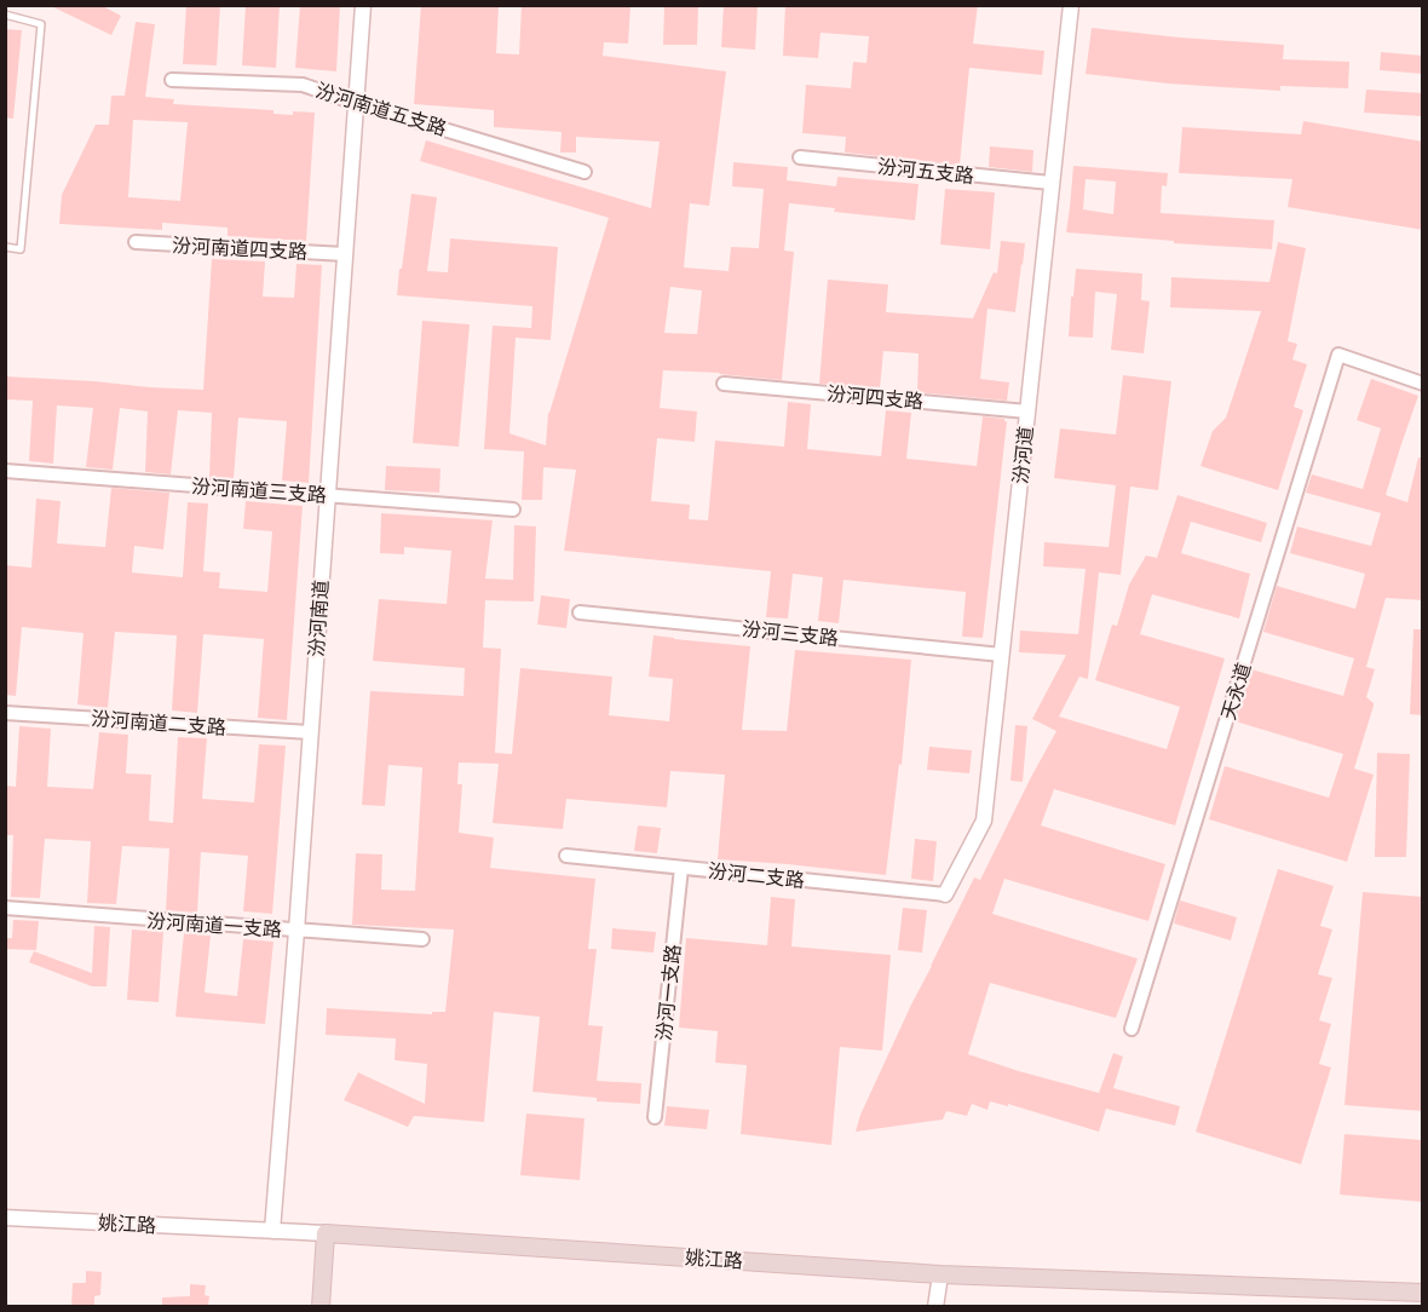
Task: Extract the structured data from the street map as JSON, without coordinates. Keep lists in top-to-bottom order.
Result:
{
  "streets": {
    "main road": ["姚江路"],
    "street": [
      "汾河南道五支路",
      "汾河五支路",
      "汾河南道四支路",
      "汾河四支路",
      "汾河道",
      "汾河南道三支路",
      "汾河南道",
      "汾河三支路",
      "天永道",
      "汾河南道二支路",
      "汾河二支路",
      "汾河南道一支路",
      "汾河一支路"
    ]
  },
  "crossings": [
    ["汾河南道五支路", "汾河南道"],
    ["汾河五支路", "汾河道"],
    ["汾河南道四支路", "汾河南道"],
    ["汾河四支路", "汾河道"],
    ["汾河道", "汾河三支路"],
    ["汾河道", "汾河二支路"],
    ["汾河南道三支路", "汾河南道"],
    ["汾河南道", "汾河南道二支路"],
    ["汾河南道", "汾河南道一支路"],
    ["汾河南道", "姚江路"],
    ["汾河二支路", "汾河一支路"]
  ]
}
